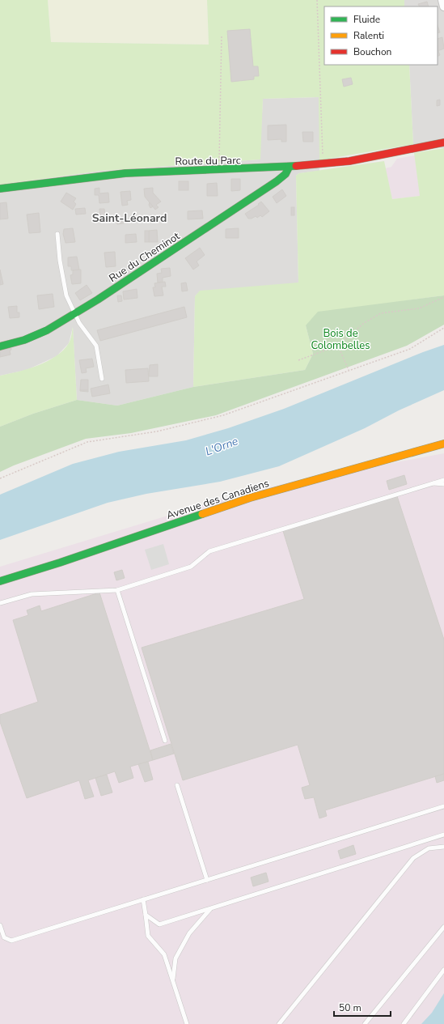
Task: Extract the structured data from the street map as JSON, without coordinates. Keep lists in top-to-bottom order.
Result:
{
  "streets": {
    "street": ["Route du Parc", "Rue du Cheminot", "Avenue des Canadiens"]
  },
  "crossings": [
    ["Route du Parc", "Rue du Cheminot"]
  ],
  "districts": ["Saint-Léonard"],
  "water": ["L'Orne"],
  "parks": ["Bois de Colombelles"],
  "legend": ["Fluide", "Ralenti", "Bouchon"],
  "scale_bar": "50 m"
}
